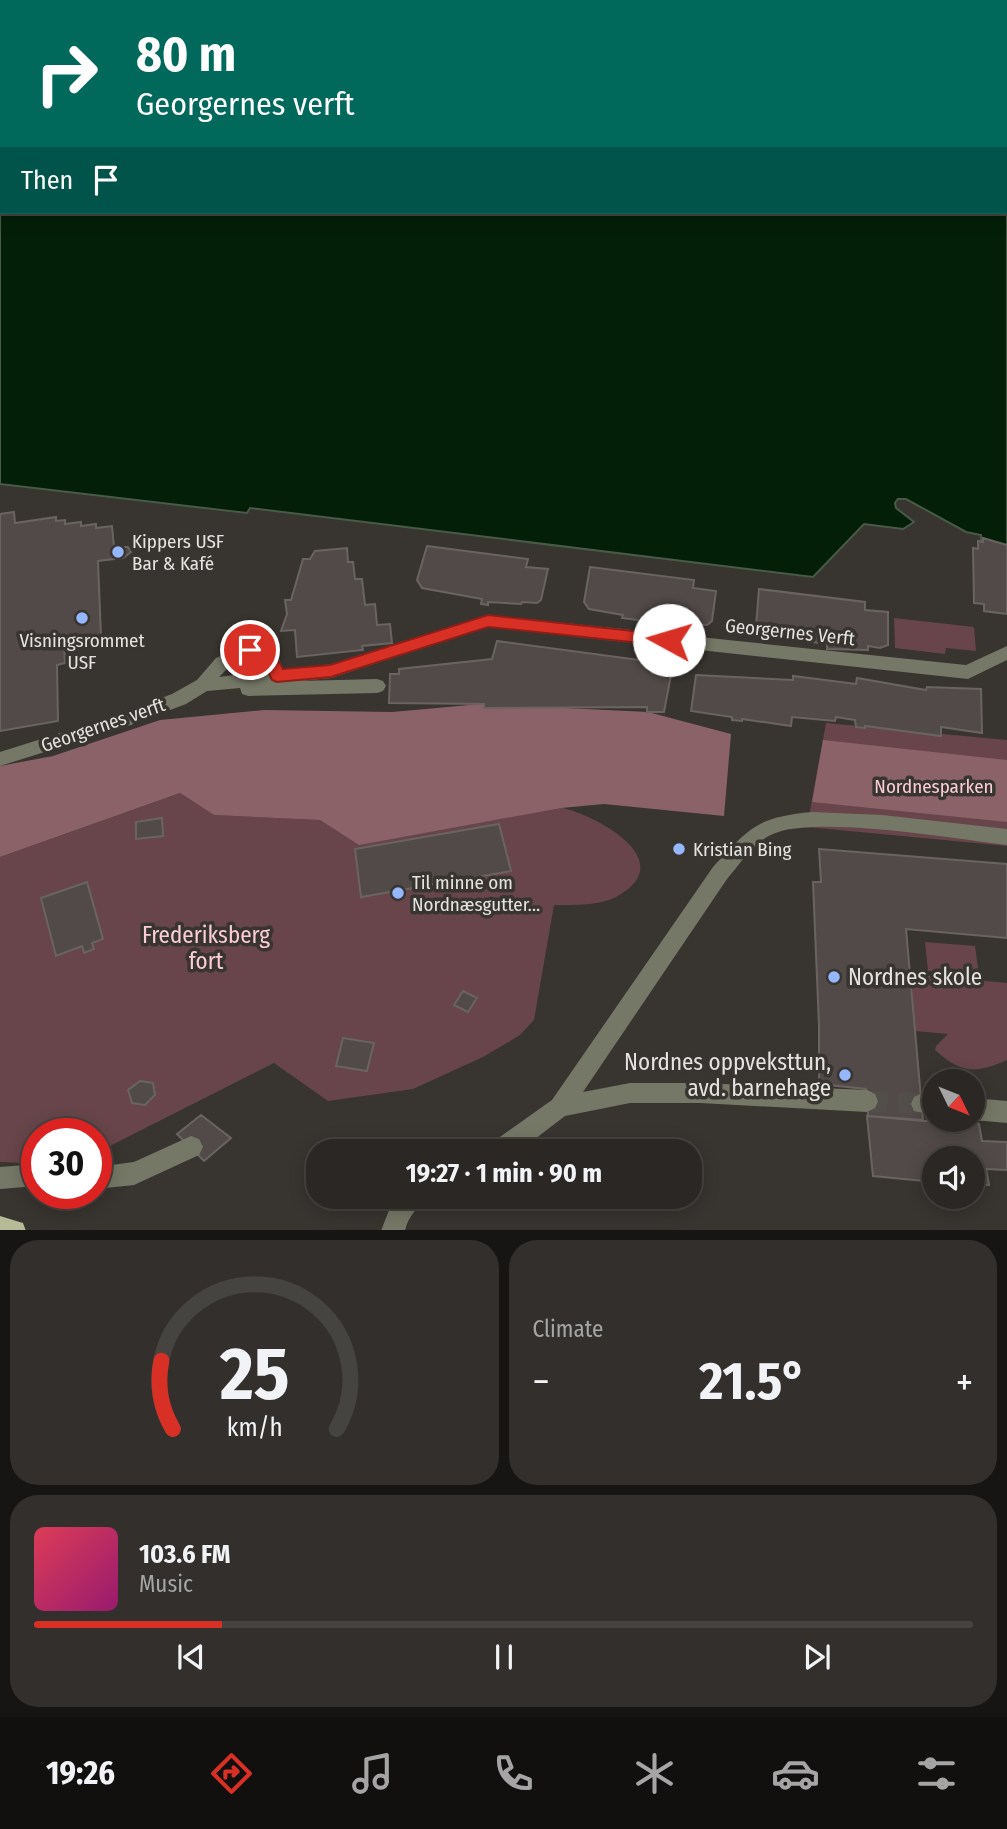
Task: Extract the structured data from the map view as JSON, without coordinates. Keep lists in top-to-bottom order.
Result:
{
  "streets": {
    "street": ["Georgernes Verft", "Georgernes verft"]
  },
  "crossings": [
    ["Georgernes Verft", "Georgernes verft"]
  ],
  "parks": ["Nordnesparken", "Frederiksberg fort"],
  "places": [
    "Kippers USF Bar & Kafé",
    "Visningsrommet USF",
    "Kristian Bing",
    "Til minne om Nordnæsgutter...",
    "Nordnes skole",
    "Nordnes oppveksttun, avd. barnehage"
  ],
  "north": "bottom right",
  "page": {
    "turn": ["80 m", "Georgernes verft"],
    "then": "Then",
    "limit": "30",
    "trip": "19:27 · 1 min · 90 m",
    "tile": "Climate",
    "heat": ["−", "21.5°", "+"],
    "song": ["103.6 FM", "Music"],
    "tabs": "19:26",
    "gauge": ["25", "km/h"]
  }
}
